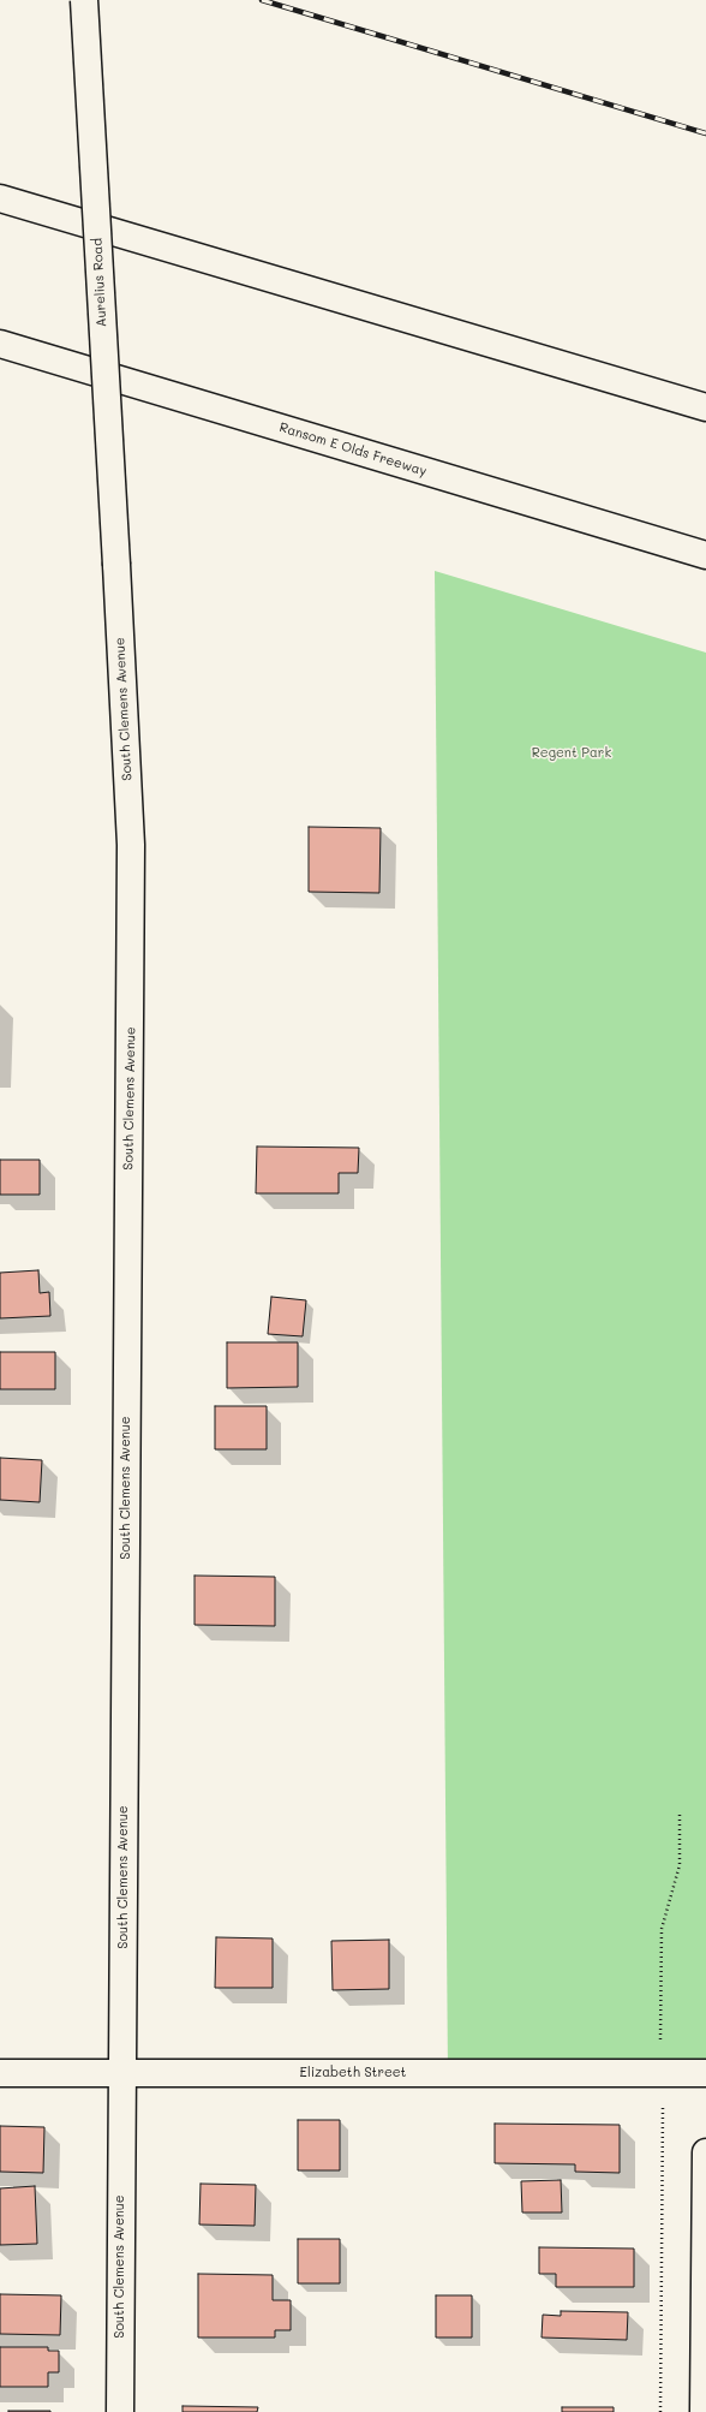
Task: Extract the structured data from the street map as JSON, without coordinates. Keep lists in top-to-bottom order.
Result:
{
  "streets": {
    "main road": [
      "Aurelius Road",
      "Ransom E Olds Freeway",
      "South Clemens Avenue",
      "Elizabeth Street"
    ]
  },
  "crossings": [
    ["Aurelius Road", "South Clemens Avenue"],
    ["South Clemens Avenue", "Elizabeth Street"]
  ],
  "parks": ["Regent Park"]
}
